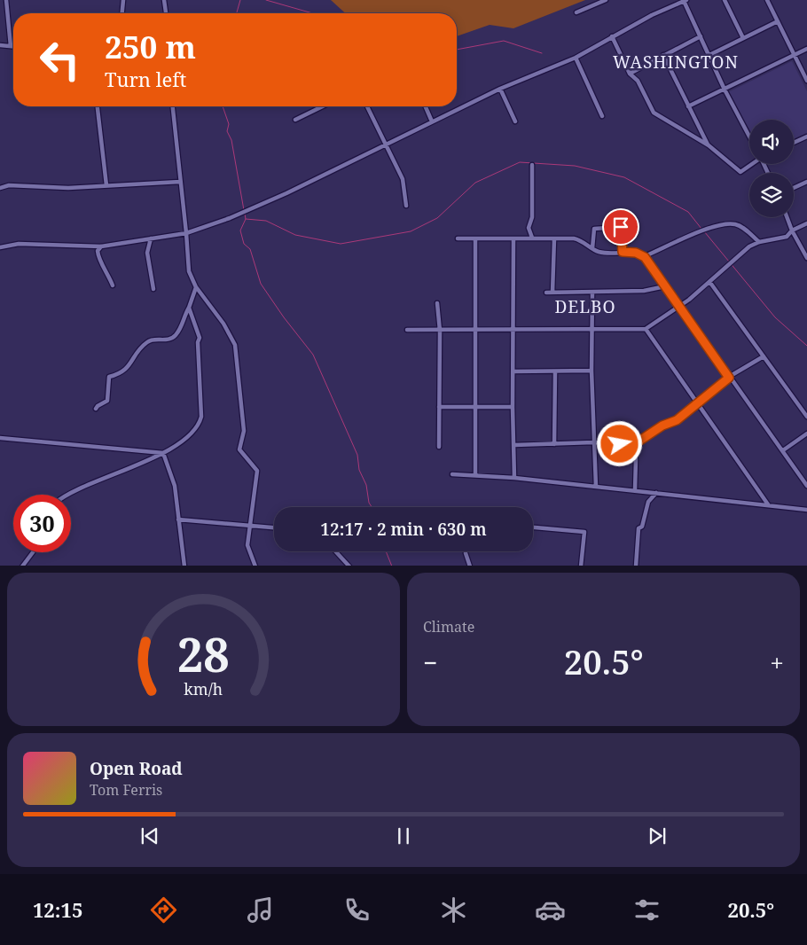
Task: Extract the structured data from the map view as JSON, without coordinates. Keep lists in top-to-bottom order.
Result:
{
  "districts": ["WASHINGTON", "DELBO"],
  "page": {
    "turn": ["250 m", "Turn left"],
    "limit": "30",
    "trip": "12:17 · 2 min · 630 m",
    "tile": "Climate",
    "heat": ["−", "20.5°", "+"],
    "song": ["Open Road", "Tom Ferris"],
    "tabs": ["12:15", "20.5°"],
    "gauge": ["28", "km/h"]
  }
}
